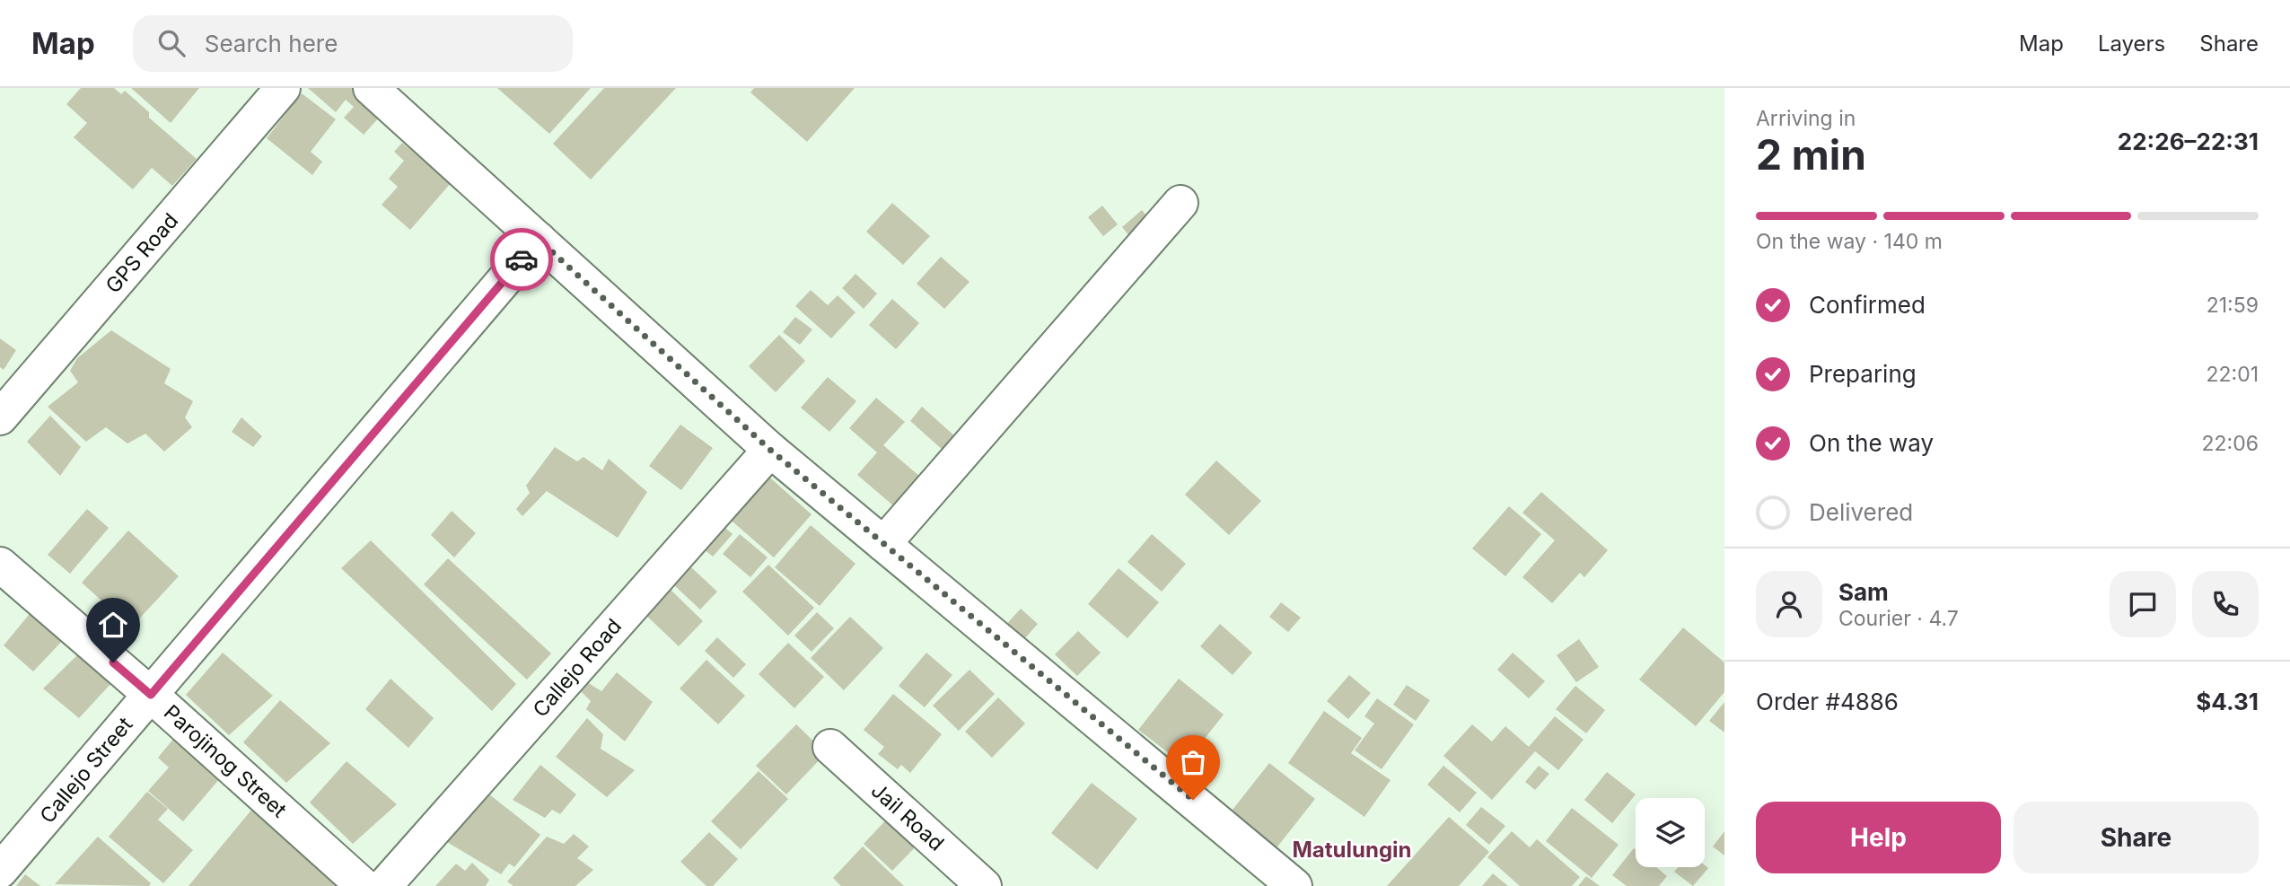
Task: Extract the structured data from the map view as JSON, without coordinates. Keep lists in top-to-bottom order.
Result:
{
  "streets": {
    "street": [
      "GPS Road",
      "Callejo Road",
      "Parojinog Street",
      "Callejo Street",
      "Jail Road"
    ]
  },
  "crossings": [
    ["Parojinog Street", "Callejo Street"]
  ],
  "districts": ["Matulungin"],
  "page": {
    "header": "Map",
    "search": "Search here",
    "nav": ["Map", "Layers", "Share"],
    "heading": ["2 min", "Arriving in", "22:26–22:31"],
    "panel": [
      "Sam",
      "Courier · 4.7",
      "Order #4886",
      "$4.31"
    ],
    "bar": "On the way · 140 m",
    "list": [
      ["Confirmed", "21:59"],
      ["Preparing", "22:01"],
      ["On the way", "22:06"],
      "Delivered"
    ],
    "buttons": ["Help", "Share"]
  }
}
